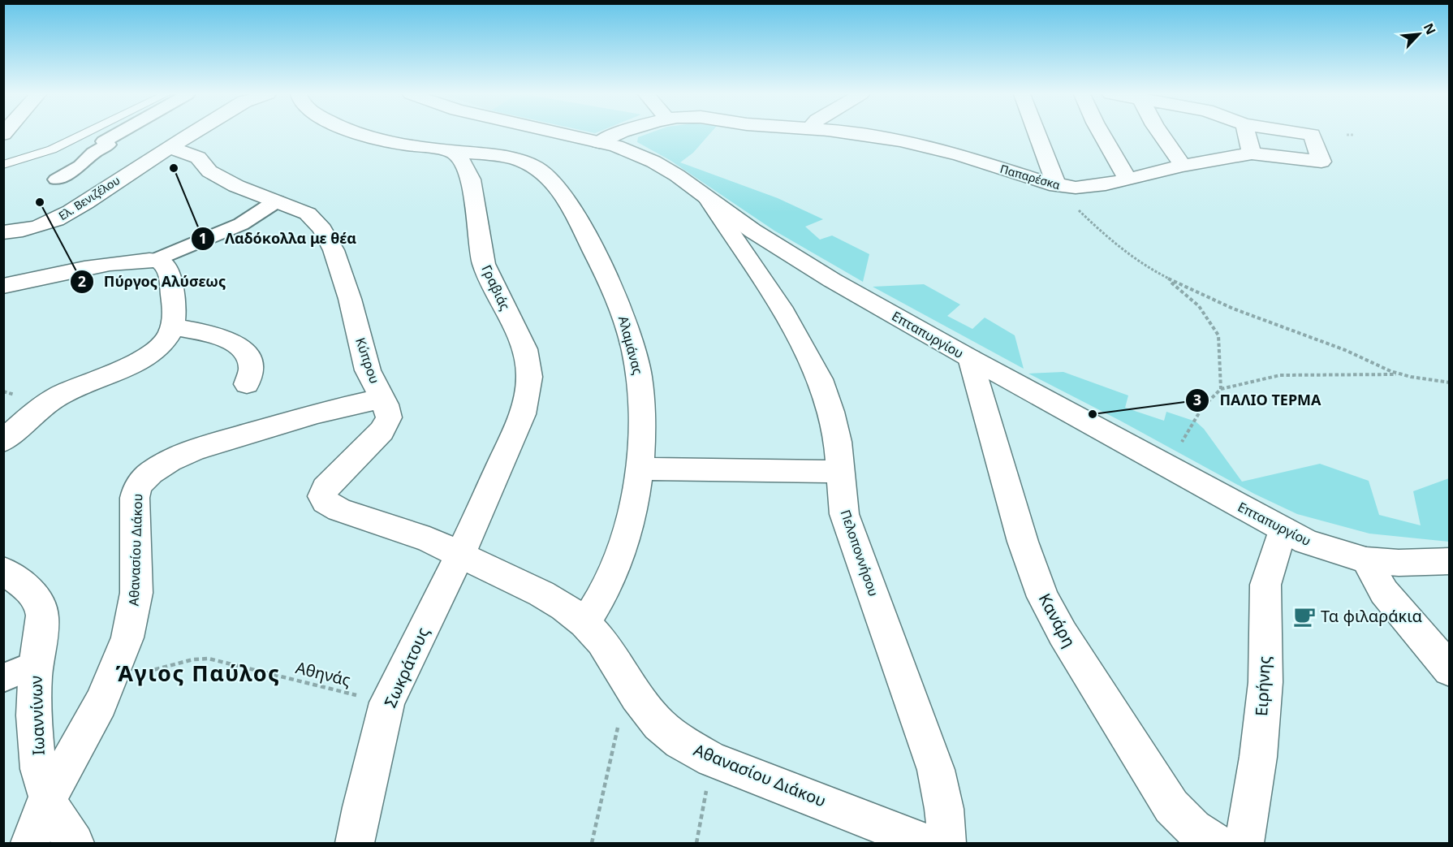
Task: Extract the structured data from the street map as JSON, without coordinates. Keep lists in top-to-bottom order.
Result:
{
  "streets": {
    "street": [
      "Παπαρέσκα",
      "Ελ. Βενιζέλου",
      "Γραβιάς",
      "Επταπυργίου",
      "Αλαμάνας",
      "Κύπρου",
      "Αθανασίου Διάκου",
      "Πελοποννήσου",
      "Κανάρη",
      "Σωκράτους",
      "Ειρήνης",
      "Ιωαννίνων"
    ],
    "path": ["Αθηνάς"]
  },
  "crossings": [
    ["Παπαρέσκα", "Επταπυργίου"],
    ["Ελ. Βενιζέλου", "Κύπρου"],
    ["Γραβιάς", "Αλαμάνας"],
    ["Γραβιάς", "Κύπρου"],
    ["Γραβιάς", "Αθανασίου Διάκου"],
    ["Γραβιάς", "Σωκράτους"],
    ["Επταπυργίου", "Πελοποννήσου"],
    ["Επταπυργίου", "Κανάρη"],
    ["Επταπυργίου", "Ειρήνης"],
    ["Αλαμάνας", "Αθανασίου Διάκου"],
    ["Κύπρου", "Αθανασίου Διάκου"],
    ["Κύπρου", "Σωκράτους"],
    ["Αθανασίου Διάκου", "Σωκράτους"],
    ["Αθανασίου Διάκου", "Αθηνάς"],
    ["Αθανασίου Διάκου", "Ιωαννίνων"],
    ["Σωκράτους", "Αθηνάς"]
  ],
  "districts": ["Άγιος Παύλος"],
  "places": {
    "other": ["Λαδόκολλα με θέα", "Πύργος Αλύσεως", "ΠΑΛΙΟ ΤΕΡΜΑ"],
    "cafe": ["Τα φιλαράκια"]
  },
  "north": "top right"
}
